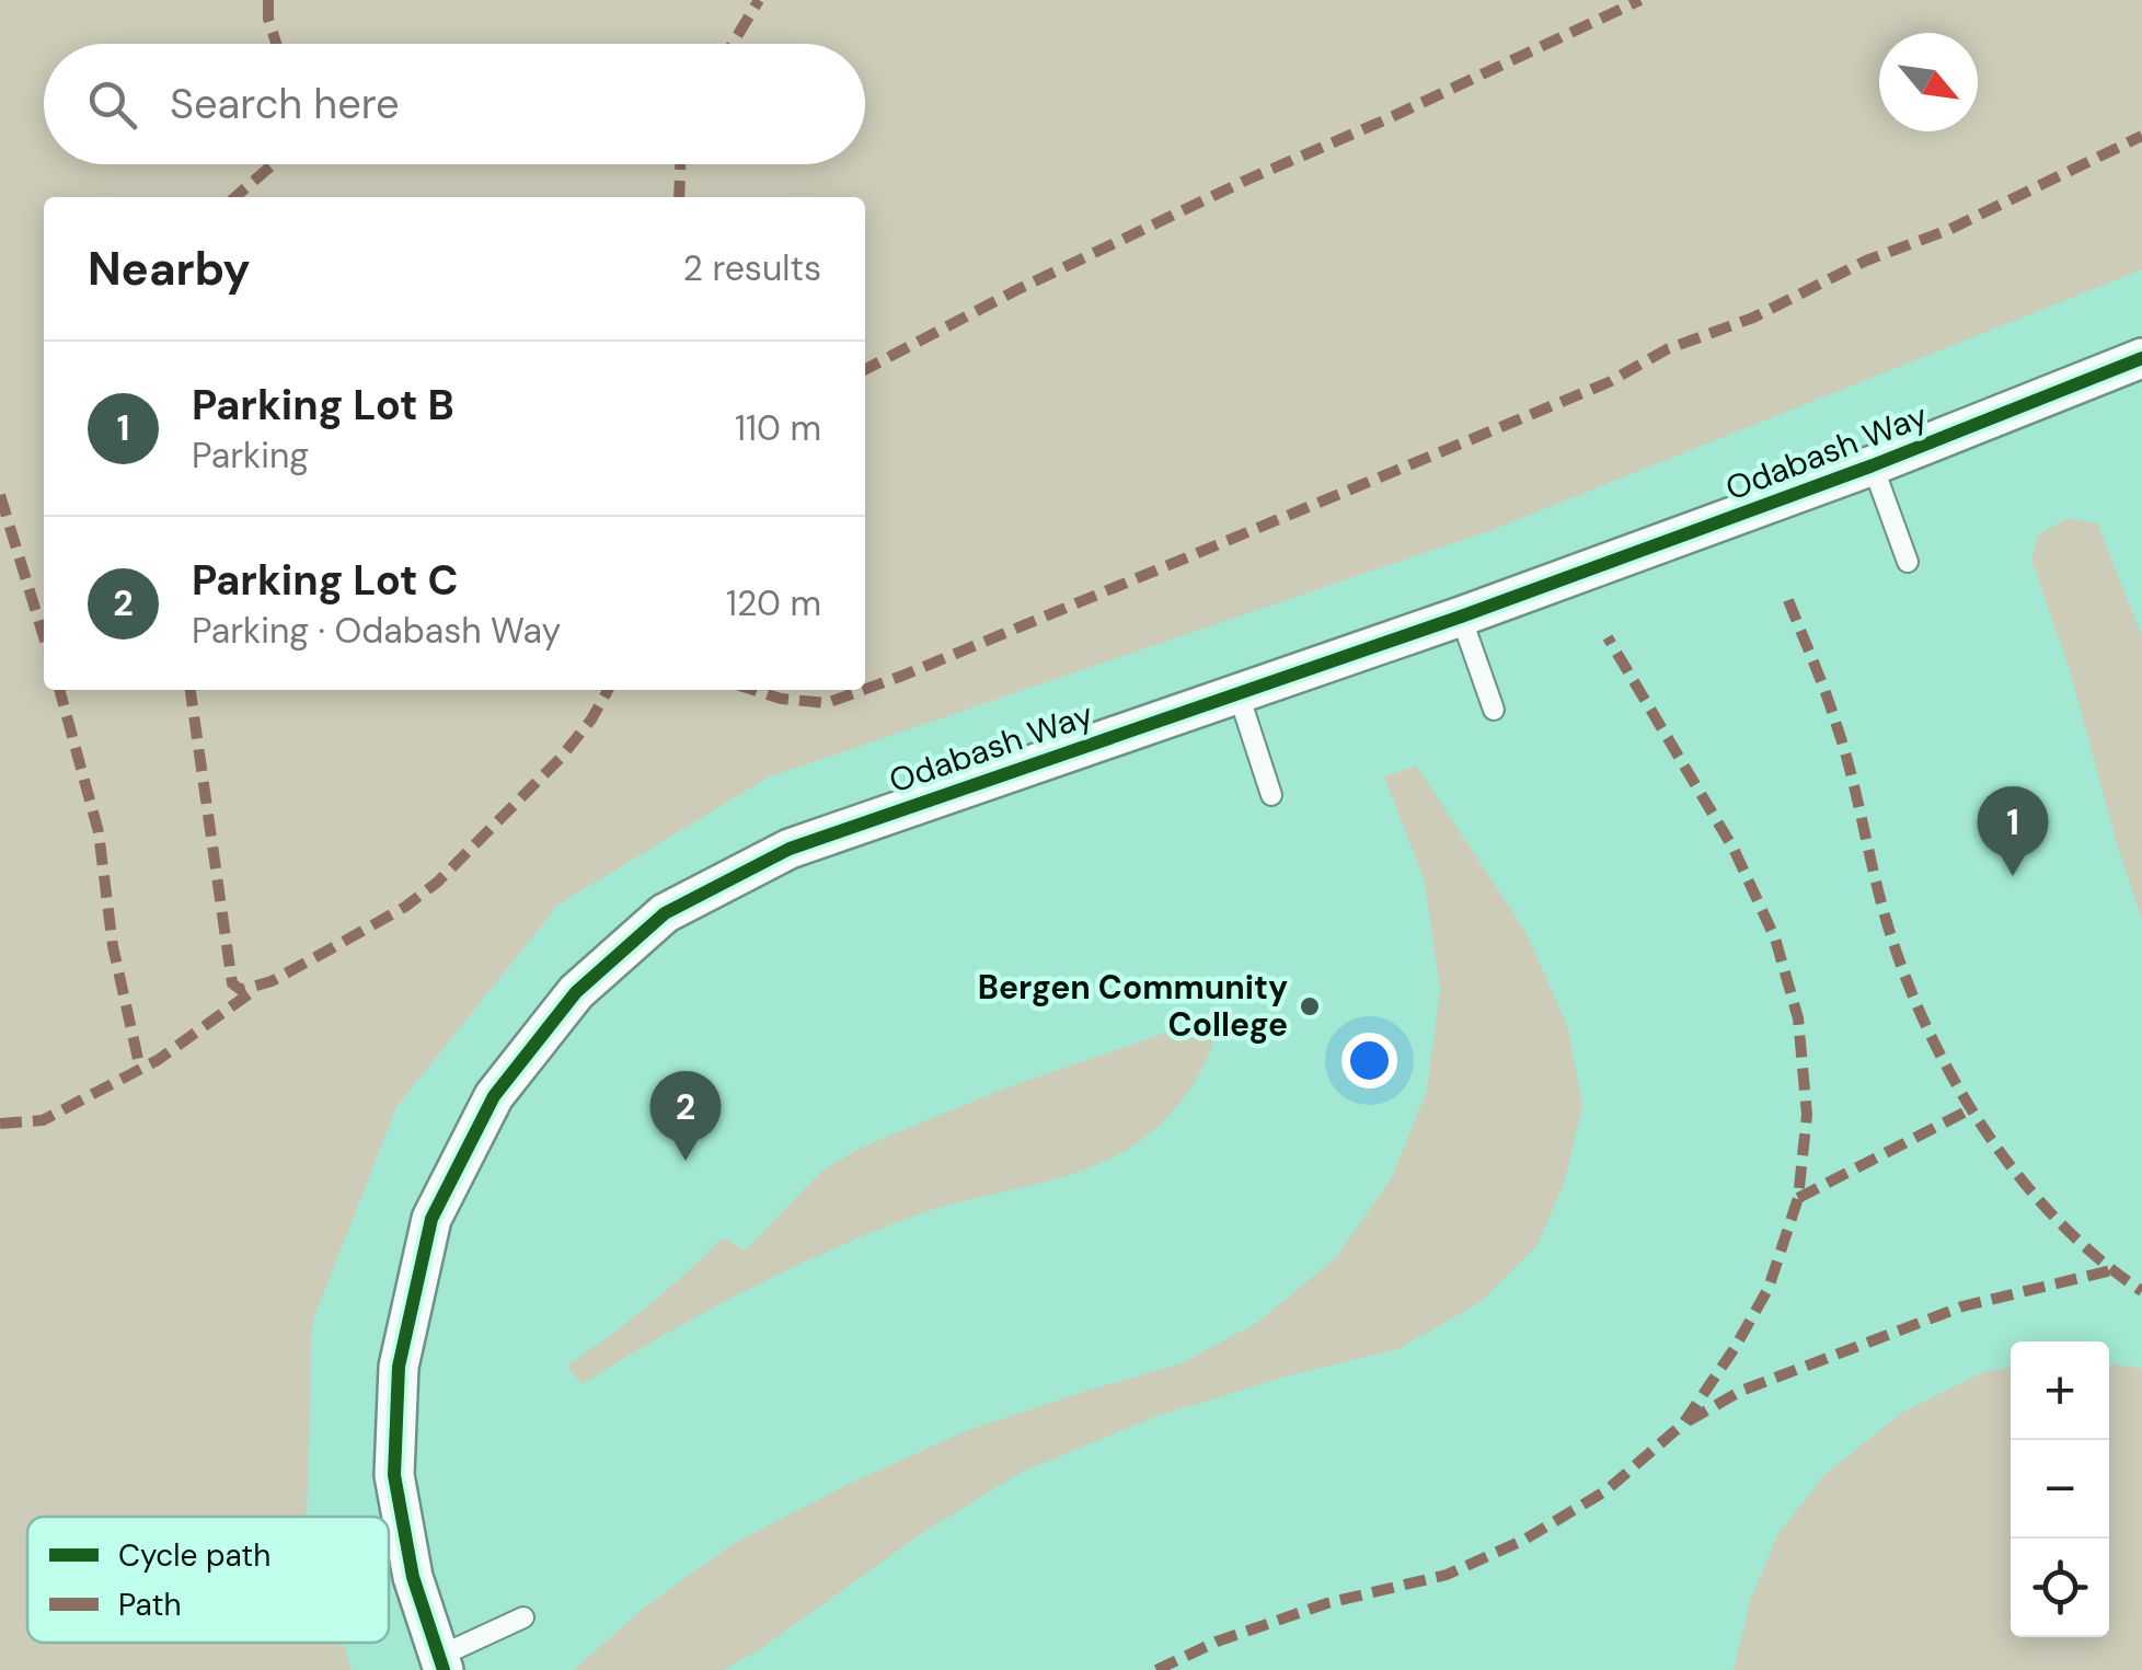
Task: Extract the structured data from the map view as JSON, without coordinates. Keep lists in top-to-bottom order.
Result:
{
  "streets": {
    "street": ["Odabash Way"]
  },
  "places": ["Bergen Community College"],
  "legend": ["Cycle path", "Path"],
  "north": "bottom right",
  "page": {
    "search": "Search here",
    "heading": ["Nearby", "2 results"],
    "list": [
      {
        "mark": "1",
        "name": "Parking Lot B",
        "note": "Parking",
        "value": "110 m"
      },
      {
        "mark": "2",
        "name": "Parking Lot C",
        "note": "Parking · Odabash Way",
        "value": "120 m"
      }
    ],
    "pins": ["1", "2"],
    "map_buttons": ["+", "−"]
  }
}
